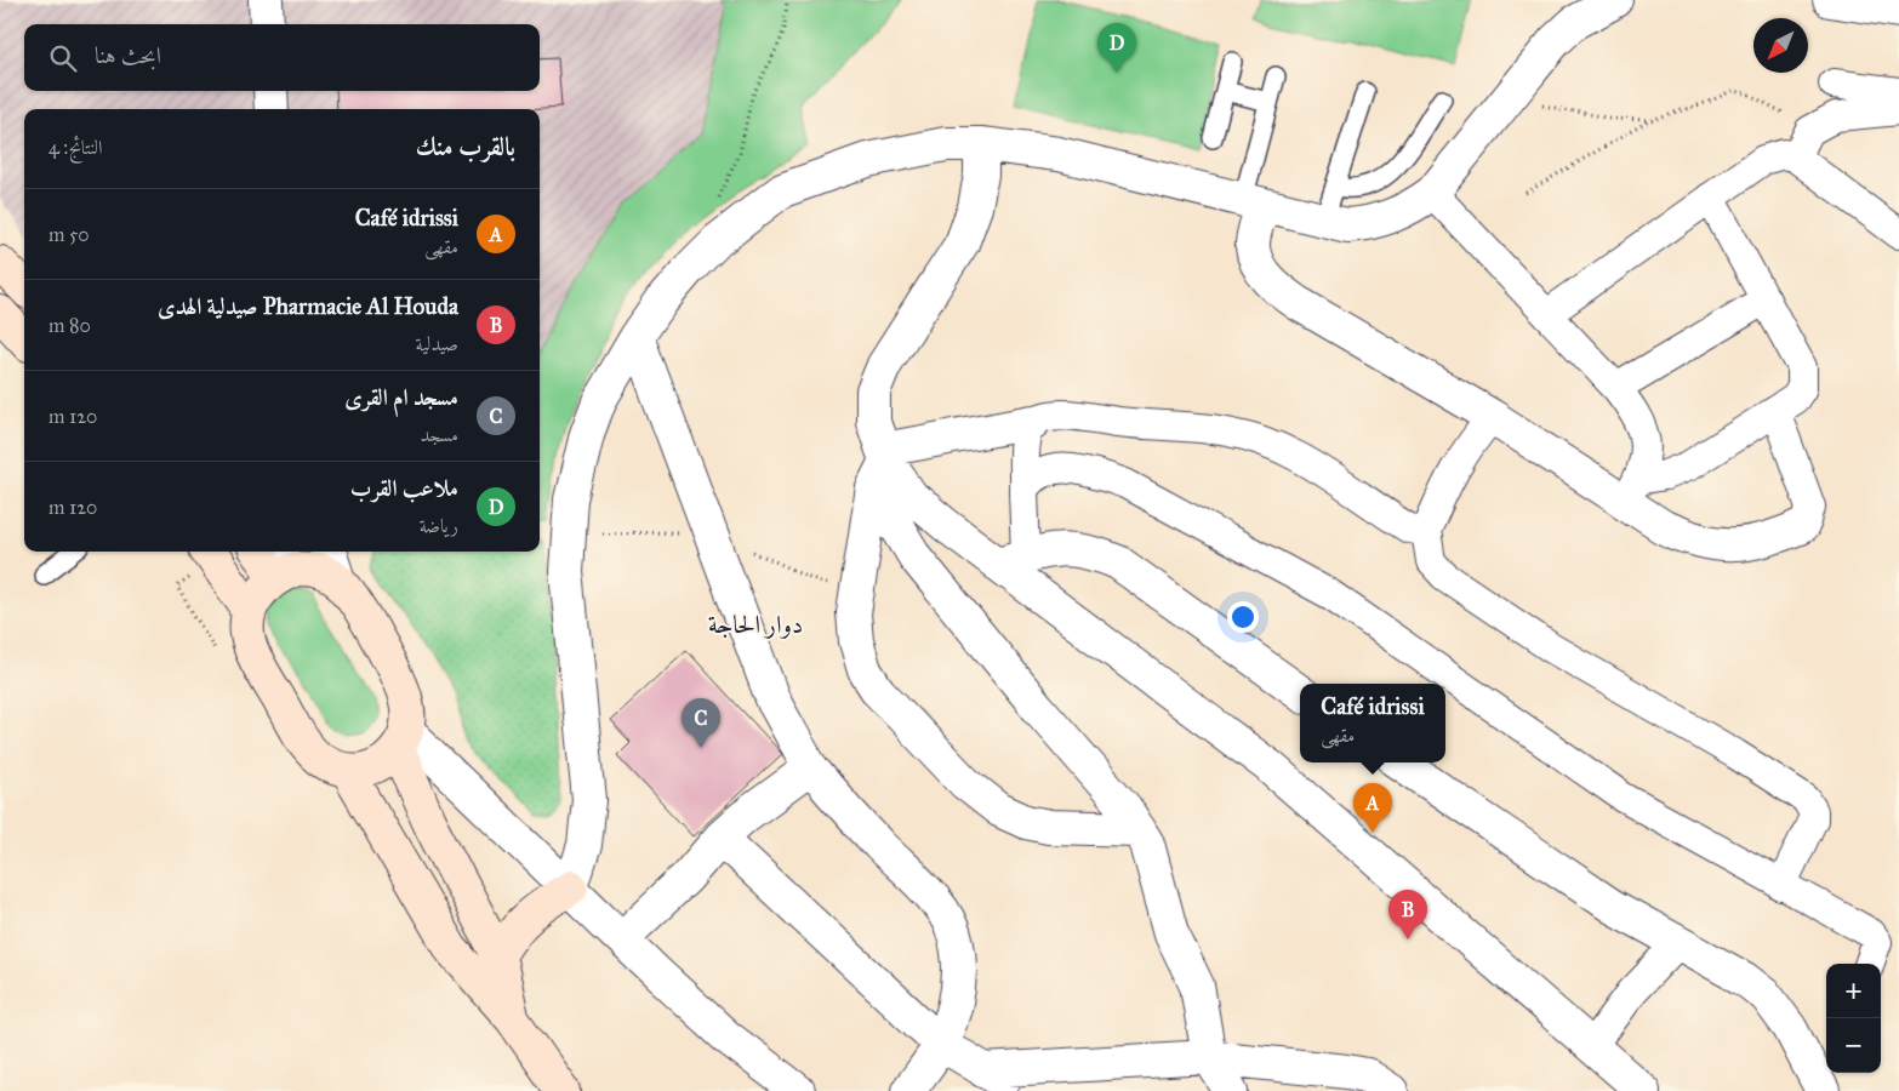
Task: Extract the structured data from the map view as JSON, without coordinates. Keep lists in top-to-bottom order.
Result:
{
  "districts": ["دوار الحاجة"],
  "north": "bottom left",
  "page": {
    "pins": [
      "D",
      "C",
      "A",
      "B"
    ],
    "search": "ابحث هنا",
    "heading": ["بالقرب منك", "النتائج: 4"],
    "list": [
      {
        "mark": "A",
        "name": "Café idrissi",
        "note": "مقهى",
        "value": "50 m"
      },
      {
        "mark": "B",
        "name": "Pharmacie Al Houda صيدلية الهدى",
        "note": "صيدلية",
        "value": "80 m"
      },
      {
        "mark": "C",
        "name": "مسجد ام القرى",
        "note": "مسجد",
        "value": "120 m"
      },
      {
        "mark": "D",
        "name": "ملاعب القرب",
        "note": "رياضة",
        "value": "120 m"
      }
    ],
    "popup": ["Café idrissi", "مقهى"],
    "map_buttons": ["+", "−"]
  }
}
